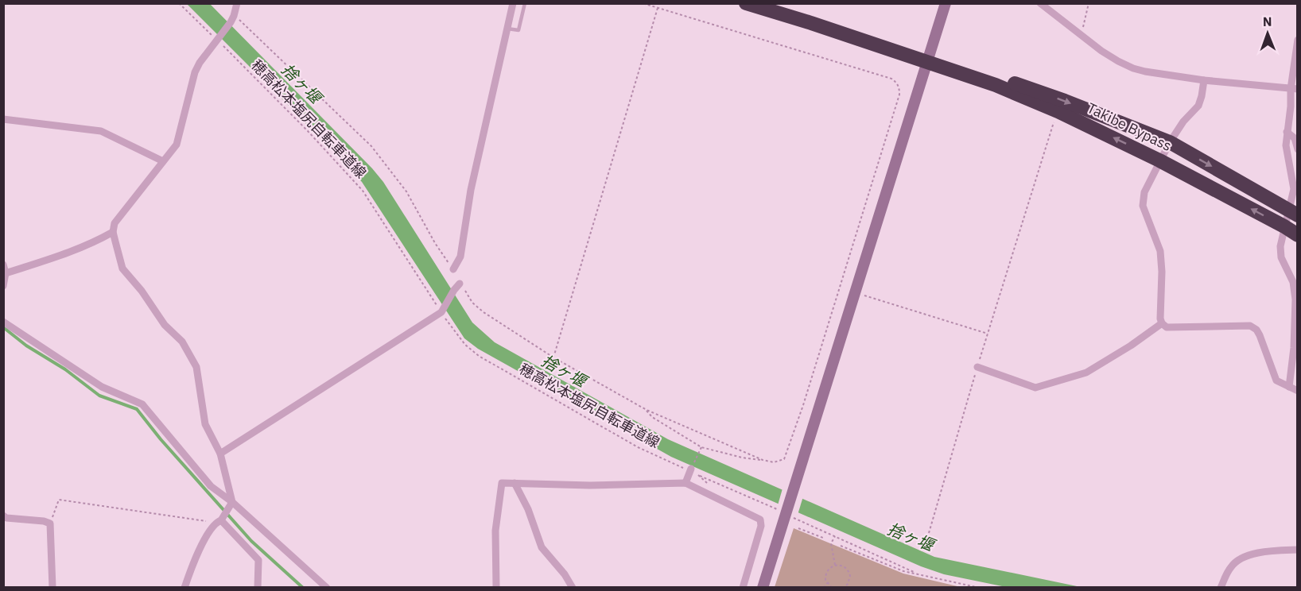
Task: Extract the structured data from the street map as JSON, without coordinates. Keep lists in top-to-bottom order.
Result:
{
  "streets": {
    "highway": ["Takibe Bypass"],
    "path": ["穂高松本塩尻自転車道線"]
  },
  "water": ["捨ヶ堰"],
  "north": "top"
}
